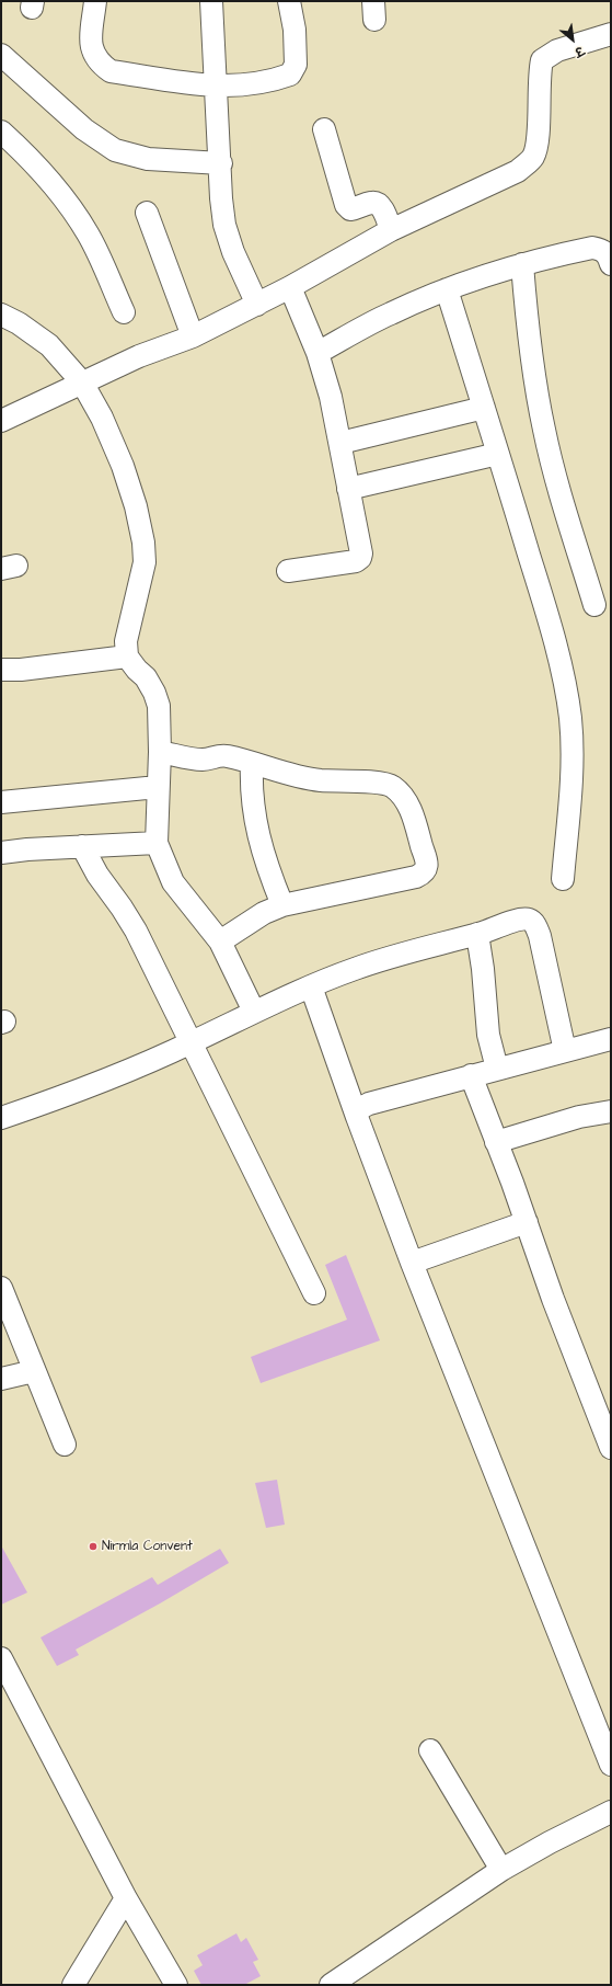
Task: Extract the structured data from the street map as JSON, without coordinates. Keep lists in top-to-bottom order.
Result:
{
  "places": ["Nirmla Convent"],
  "north": "bottom right"
}
